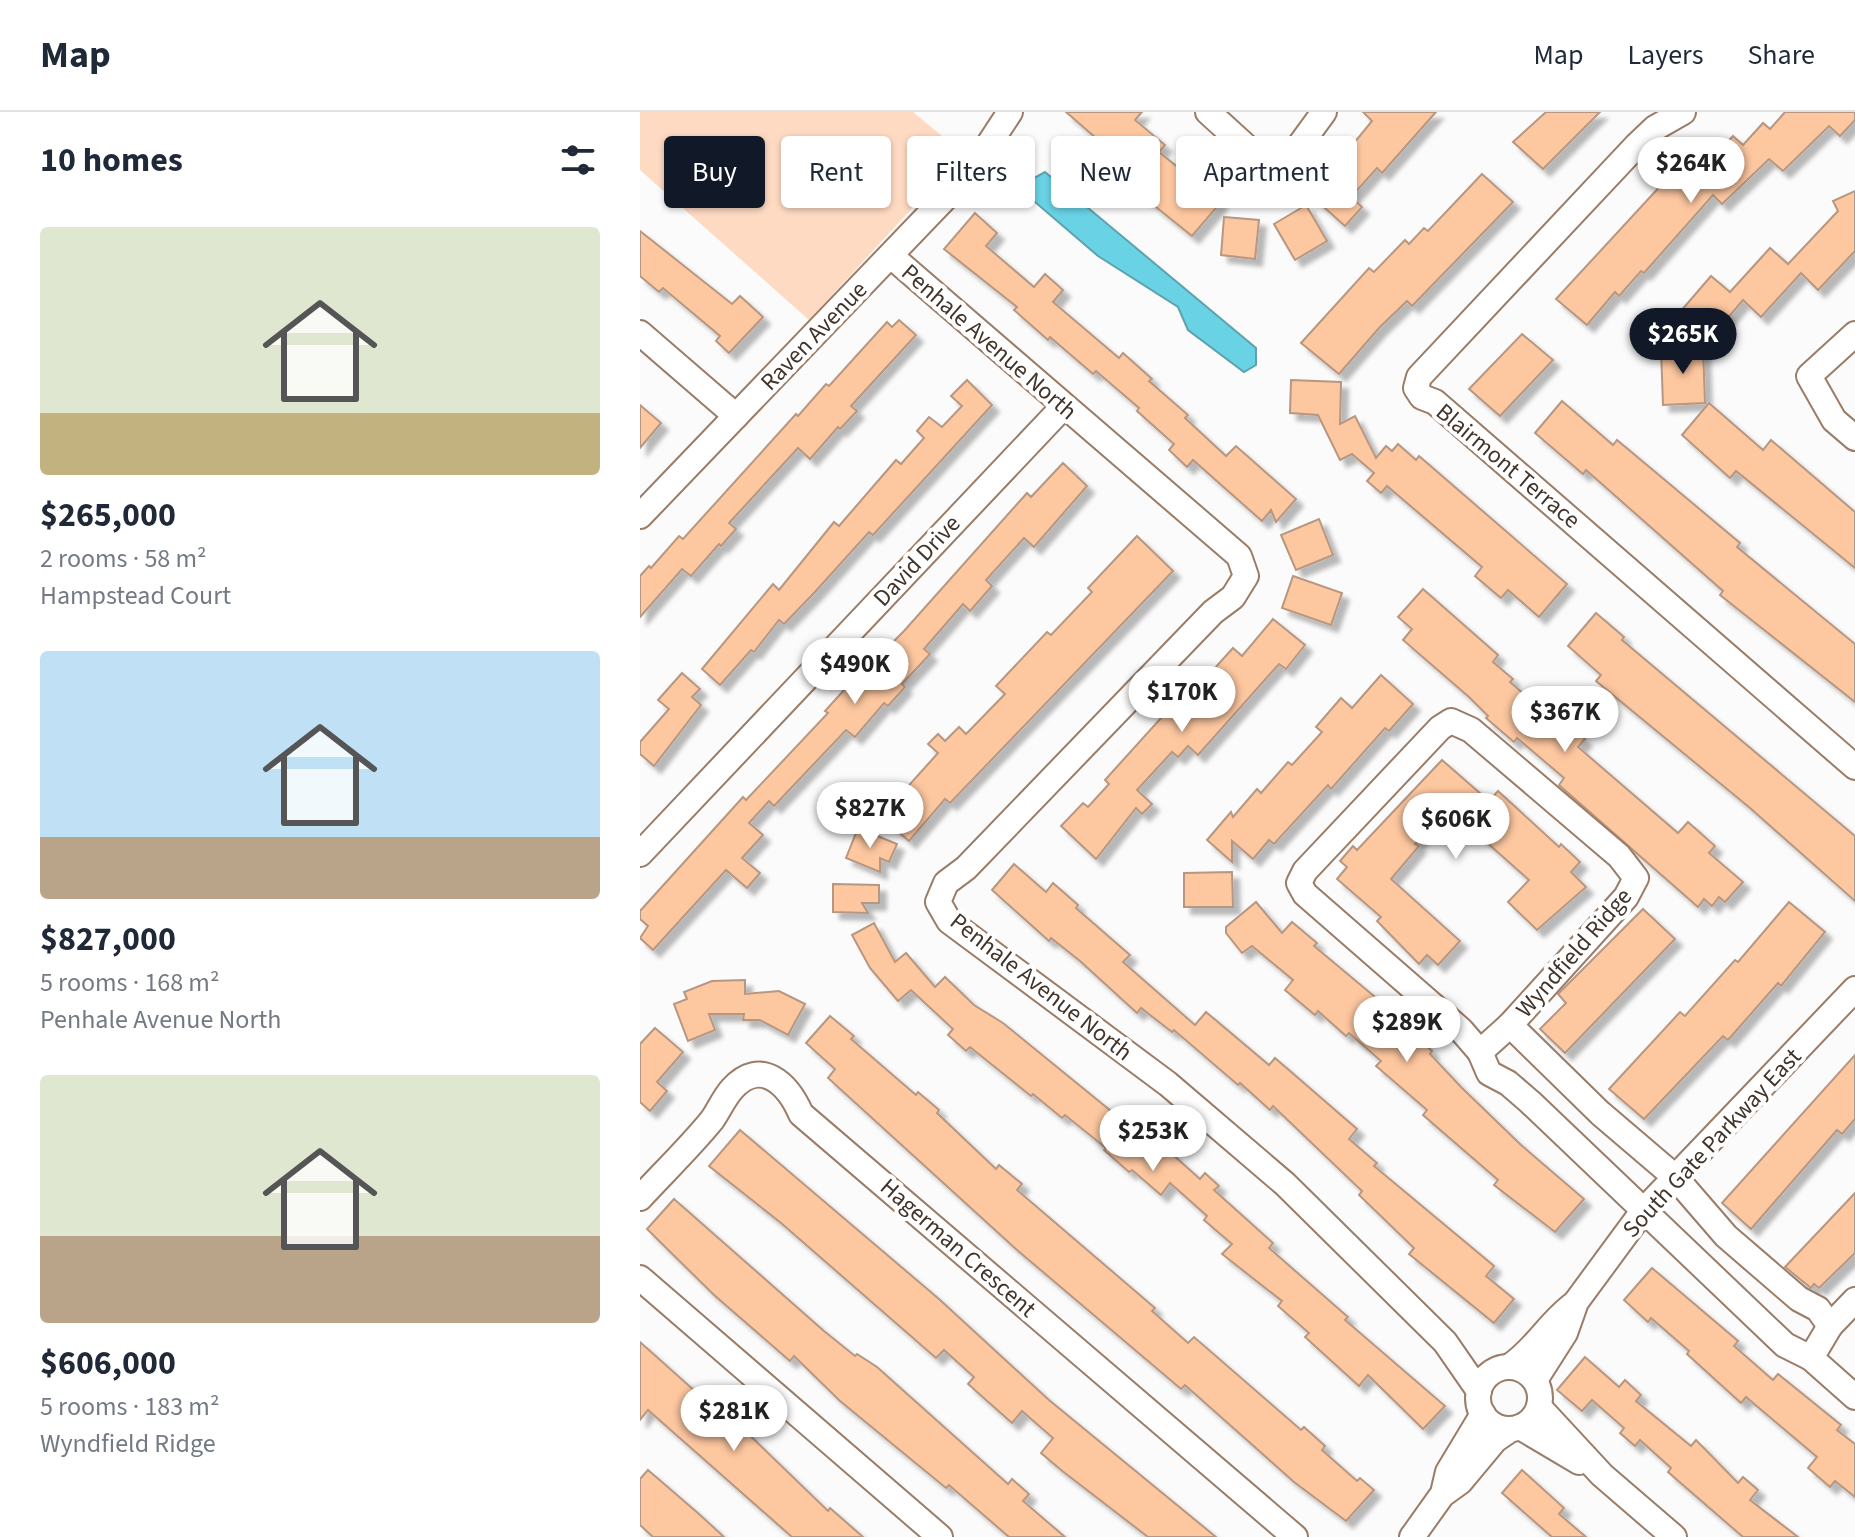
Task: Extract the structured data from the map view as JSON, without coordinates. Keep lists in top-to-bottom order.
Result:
{
  "streets": {
    "street": [
      "Raven Avenue",
      "Penhale Avenue North",
      "Blairmont Terrace",
      "David Drive",
      "Wyndfield Ridge",
      "South Gate Parkway East",
      "Hagerman Crescent"
    ]
  },
  "crossings": [
    ["Raven Avenue", "Penhale Avenue North"],
    ["Penhale Avenue North", "David Drive"],
    ["Penhale Avenue North", "South Gate Parkway East"],
    ["Wyndfield Ridge", "South Gate Parkway East"]
  ],
  "page": {
    "header": "Map",
    "nav": ["Map", "Layers", "Share"],
    "heading": "10 homes",
    "chip": [
      "Buy",
      "Rent",
      "Filters",
      "New",
      "Apartment"
    ],
    "price": [
      "$264K",
      "$265K",
      "$490K",
      "$170K",
      "$367K",
      "$827K",
      "$606K",
      "$289K",
      "$253K",
      "$281K"
    ],
    "list": [
      {
        "name": "$265,000",
        "note": "2 rooms · 58 m² · Hampstead Court"
      },
      {
        "name": "$827,000",
        "note": "5 rooms · 168 m² · Penhale Avenue North"
      },
      {
        "name": "$606,000",
        "note": "5 rooms · 183 m² · Wyndfield Ridge"
      }
    ]
  }
}
